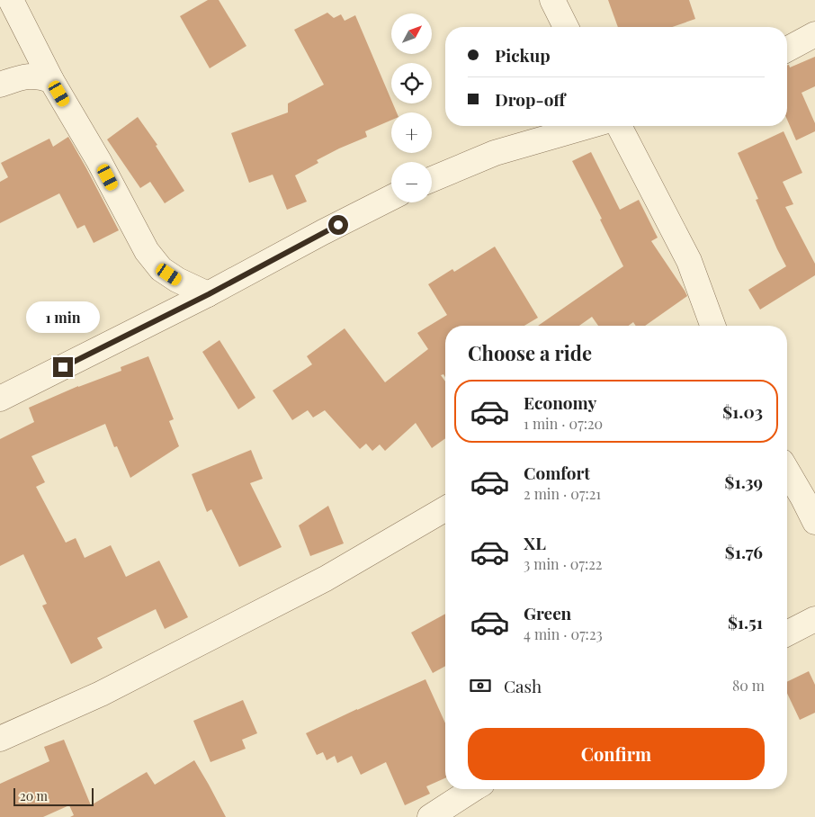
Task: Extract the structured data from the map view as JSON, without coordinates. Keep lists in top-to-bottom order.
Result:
{
  "scale_bar": "20 m",
  "north": "top right",
  "page": {
    "map_buttons": ["+", "−"],
    "banner": ["Pickup", "Drop-off"],
    "bubble": "1 min",
    "heading": "Choose a ride",
    "list": [
      {
        "name": "Economy",
        "note": "1 min · 07:20",
        "value": "$1.03"
      },
      {
        "name": "Comfort",
        "note": "2 min · 07:21",
        "value": "$1.39"
      },
      {
        "name": "XL",
        "note": "3 min · 07:22",
        "value": "$1.76"
      },
      {
        "name": "Green",
        "note": "4 min · 07:23",
        "value": "$1.51"
      }
    ],
    "pay": ["Cash", "80 m"],
    "buttons": "Confirm",
    "scale": "20 m"
  }
}
